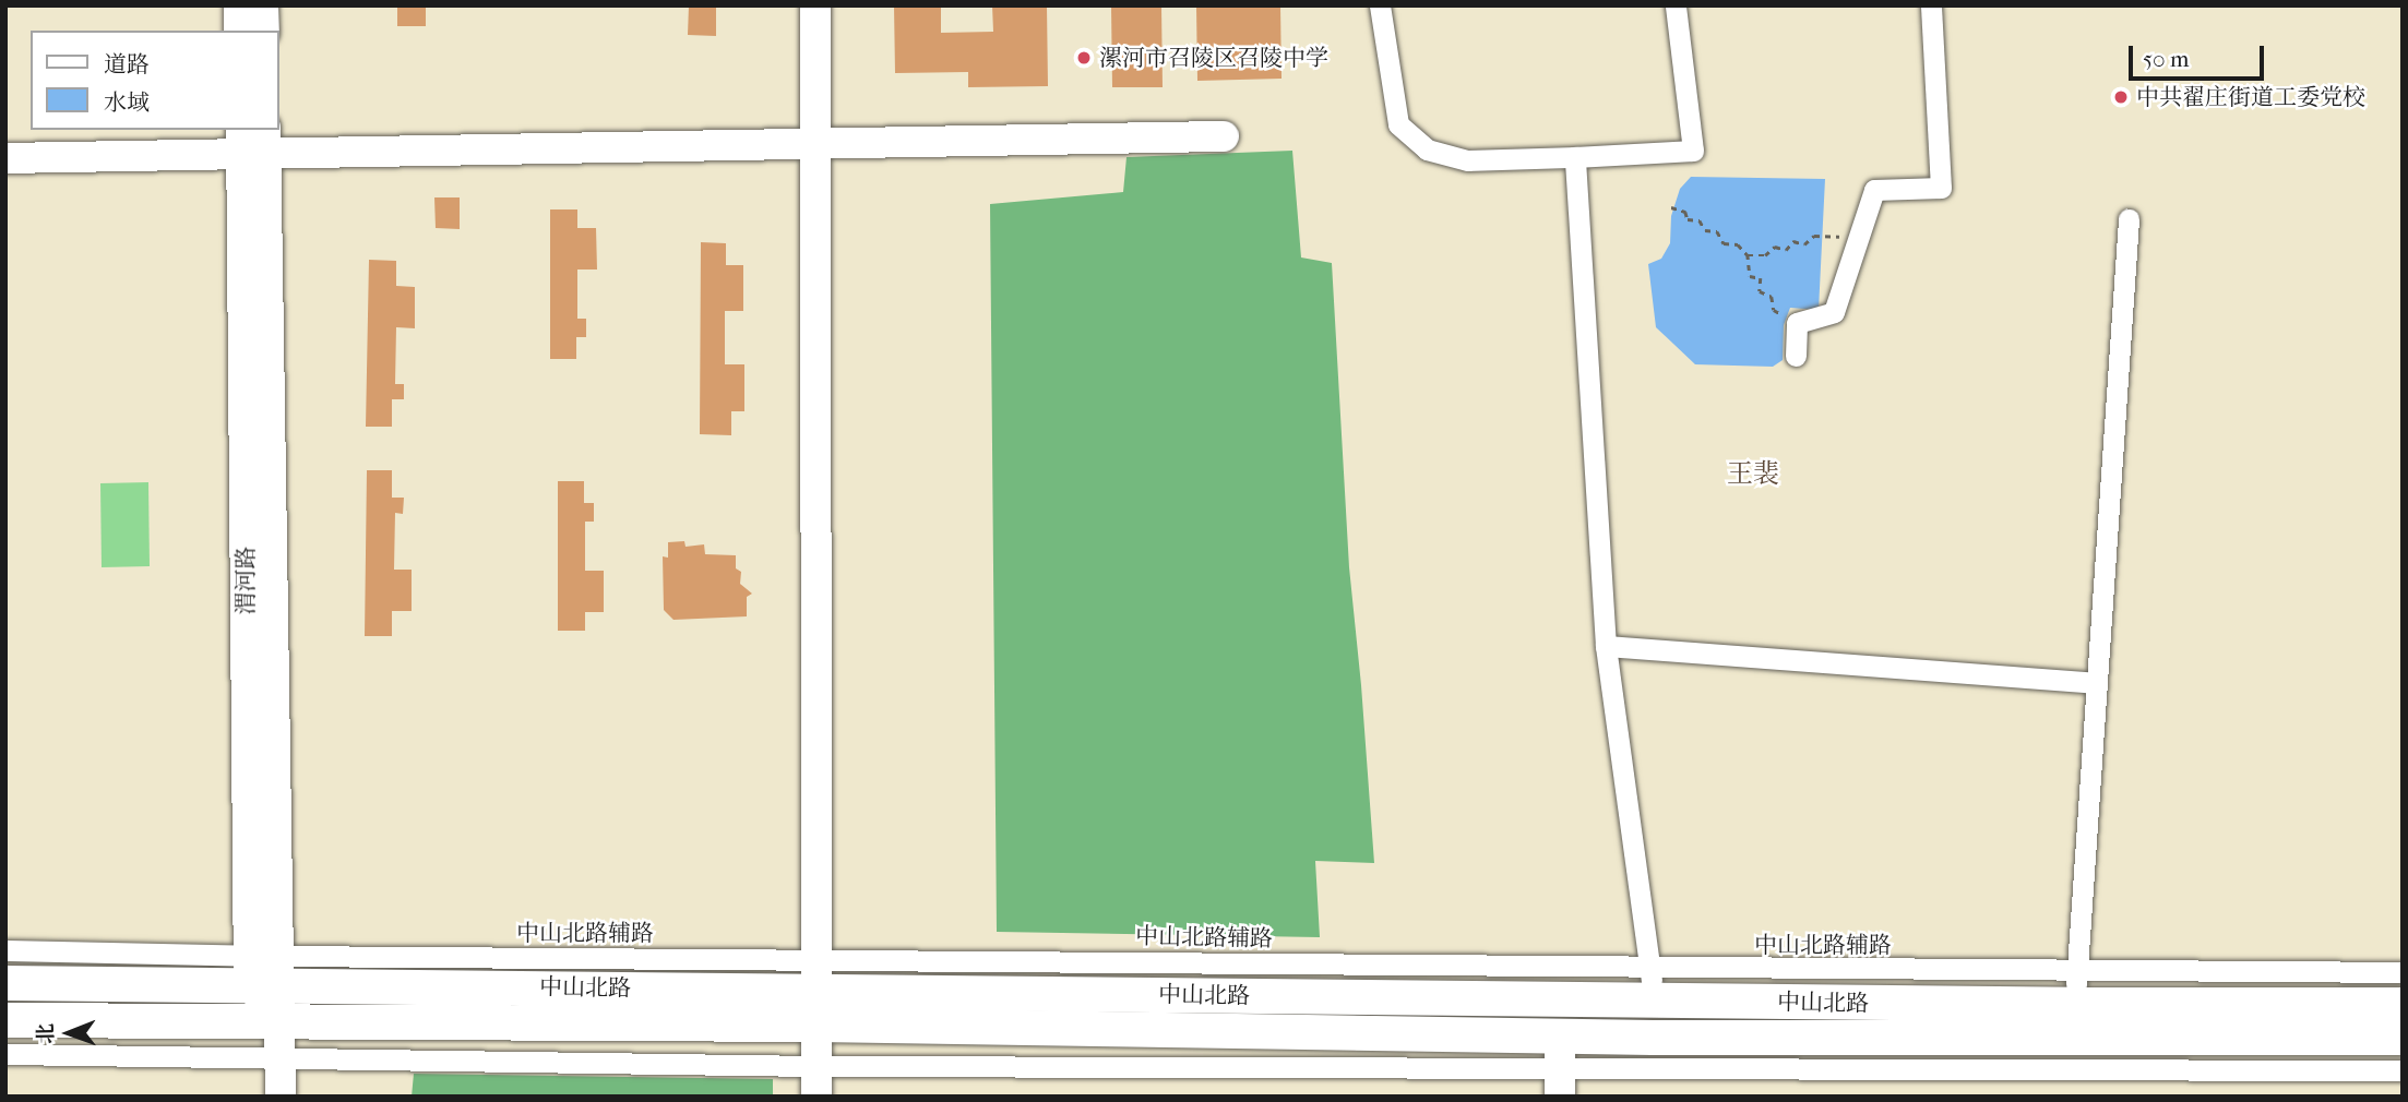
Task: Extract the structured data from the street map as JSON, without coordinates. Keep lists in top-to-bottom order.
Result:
{
  "streets": {
    "main road": ["中山北路"],
    "street": ["渭河路", "中山北路辅路"]
  },
  "crossings": [
    ["渭河路", "中山北路"],
    ["中山北路辅路", "中山北路"]
  ],
  "districts": ["王裴"],
  "places": ["漯河市召陵区召陵中学", "中共翟庄街道工委党校"],
  "legend": ["道路", "水域"],
  "scale_bar": "50 m",
  "north": "left"
}
